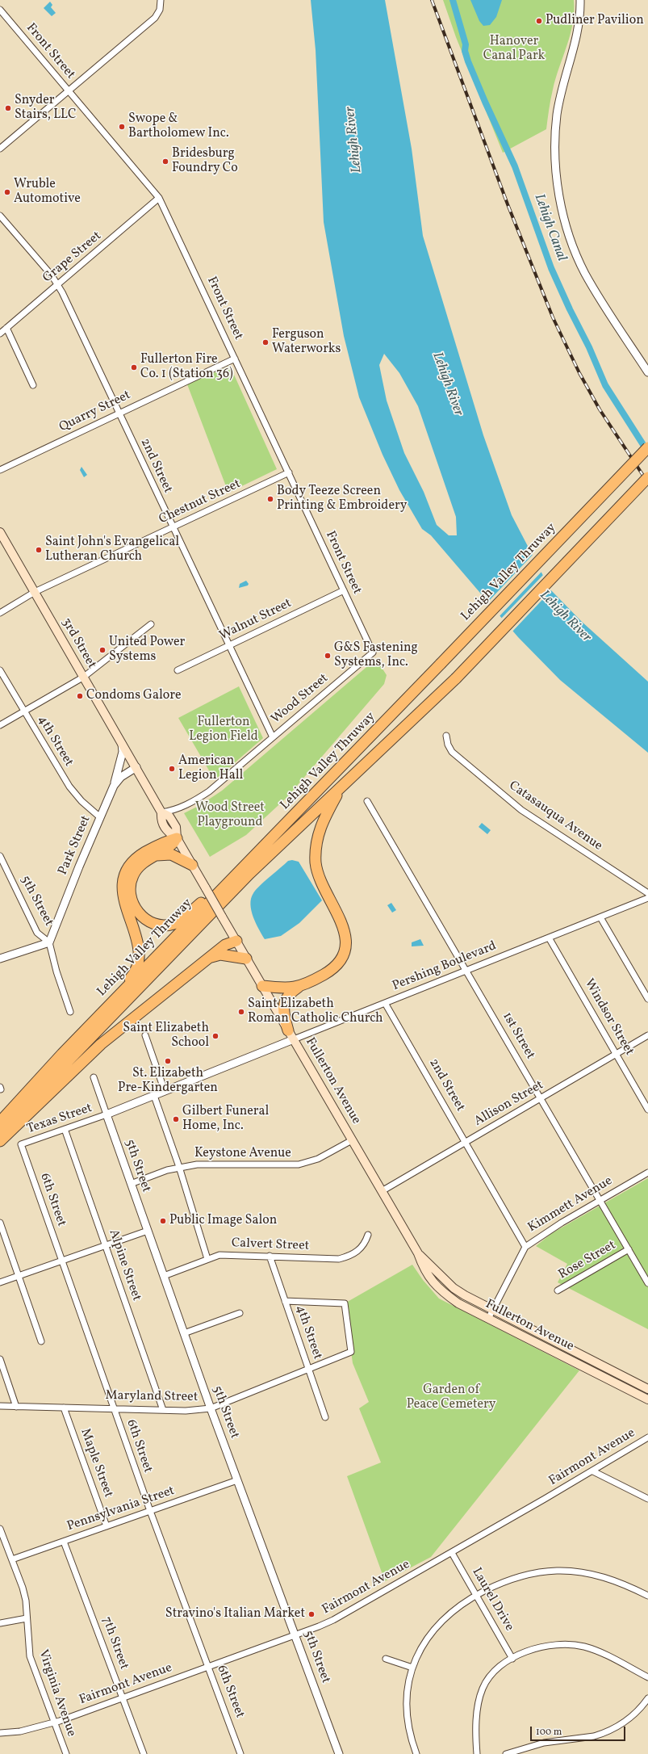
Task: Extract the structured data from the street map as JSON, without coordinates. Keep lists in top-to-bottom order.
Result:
{
  "streets": {
    "highway": ["Lehigh Valley Thruway"],
    "main road": ["3rd Street", "Fullerton Avenue"],
    "street": [
      "Front Street",
      "Grape Street",
      "Quarry Street",
      "2nd Street",
      "Chestnut Street",
      "Walnut Street",
      "Wood Street",
      "4th Street",
      "Catasauqua Avenue",
      "Park Street",
      "5th Street",
      "Pershing Boulevard",
      "Windsor Street",
      "1st Street",
      "Allison Street",
      "Texas Street",
      "Keystone Avenue",
      "6th Street",
      "Kimmett Avenue",
      "Calvert Street",
      "Rose Street",
      "Alpine Street",
      "Maryland Street",
      "Fairmont Avenue",
      "Maple Street",
      "Pennsylvania Street",
      "Laurel Drive",
      "7th Street",
      "Virginia Avenue"
    ]
  },
  "crossings": [
    ["Front Street", "Grape Street"],
    ["Front Street", "Quarry Street"],
    ["Front Street", "Chestnut Street"],
    ["Front Street", "Walnut Street"],
    ["Front Street", "Wood Street"],
    ["Grape Street", "2nd Street"],
    ["Quarry Street", "2nd Street"],
    ["2nd Street", "Chestnut Street"],
    ["2nd Street", "Walnut Street"],
    ["2nd Street", "Wood Street"],
    ["2nd Street", "Pershing Boulevard"],
    ["2nd Street", "Allison Street"],
    ["2nd Street", "Kimmett Avenue"],
    ["Chestnut Street", "3rd Street"],
    ["3rd Street", "Park Street"],
    ["3rd Street", "Fullerton Avenue"],
    ["Wood Street", "Fullerton Avenue"],
    ["4th Street", "Park Street"],
    ["4th Street", "Calvert Street"],
    ["4th Street", "Maryland Street"],
    ["Park Street", "5th Street"],
    ["Park Street", "Fullerton Avenue"],
    ["5th Street", "Pershing Boulevard"],
    ["5th Street", "Texas Street"],
    ["5th Street", "Keystone Avenue"],
    ["5th Street", "Calvert Street"],
    ["5th Street", "Maryland Street"],
    ["5th Street", "Fairmont Avenue"],
    ["5th Street", "Pennsylvania Street"],
    ["Pershing Boulevard", "Windsor Street"],
    ["Pershing Boulevard", "1st Street"],
    ["Pershing Boulevard", "Fullerton Avenue"],
    ["Pershing Boulevard", "Texas Street"],
    ["Windsor Street", "Allison Street"],
    ["1st Street", "Allison Street"],
    ["1st Street", "Kimmett Avenue"],
    ["1st Street", "Rose Street"],
    ["Fullerton Avenue", "Allison Street"],
    ["Fullerton Avenue", "Keystone Avenue"],
    ["Fullerton Avenue", "Kimmett Avenue"],
    ["Texas Street", "6th Street"],
    ["Texas Street", "Alpine Street"],
    ["6th Street", "Maryland Street"],
    ["6th Street", "Fairmont Avenue"],
    ["6th Street", "Pennsylvania Street"],
    ["Alpine Street", "Maryland Street"],
    ["Maryland Street", "Maple Street"],
    ["Fairmont Avenue", "Laurel Drive"],
    ["Fairmont Avenue", "7th Street"],
    ["Fairmont Avenue", "Virginia Avenue"],
    ["Maple Street", "Pennsylvania Street"],
    ["Pennsylvania Street", "7th Street"],
    ["Pennsylvania Street", "Virginia Avenue"]
  ],
  "water": ["Lehigh River", "Lehigh Canal"],
  "parks": [
    "Hanover Canal Park",
    "Fullerton Legion Field",
    "Wood Street Playground",
    "Garden of Peace Cemetery"
  ],
  "places": [
    "Pudliner Pavilion",
    "Snyder Stairs, LLC",
    "Swope & Bartholomew Inc.",
    "Bridesburg Foundry Co",
    "Wruble Automotive",
    "Ferguson Waterworks",
    "Fullerton Fire Co. 1 (Station 36)",
    "Body Teeze Screen Printing & Embroidery",
    "Saint John's Evangelical Lutheran Church",
    "United Power Systems",
    "G&S Fastening Systems, Inc.",
    "Condoms Galore",
    "American Legion Hall",
    "Saint Elizabeth Roman Catholic Church",
    "Saint Elizabeth School",
    "St. Elizabeth Pre-Kindergarten",
    "Gilbert Funeral Home, Inc.",
    "Public Image Salon",
    "Stravino's Italian Market"
  ],
  "scale_bar": "100 m"
}
